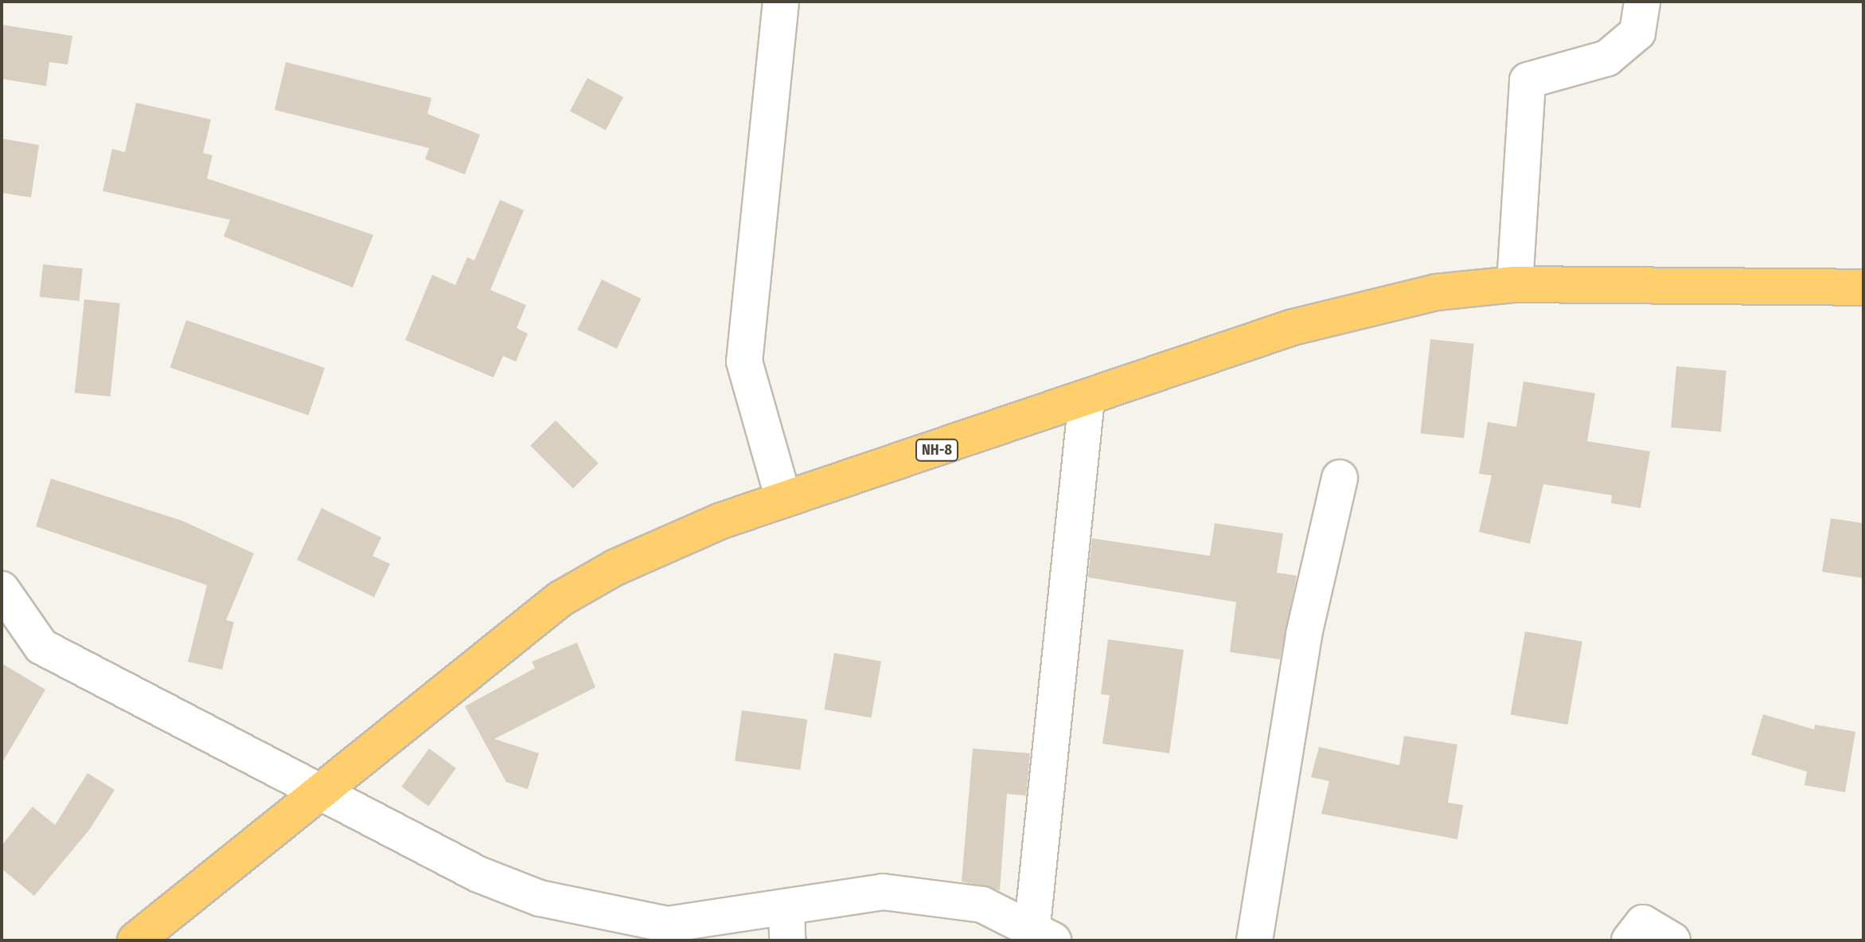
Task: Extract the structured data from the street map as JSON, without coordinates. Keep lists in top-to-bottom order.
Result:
{
  "streets": {
    "highway": ["NH-8"]
  }
}
